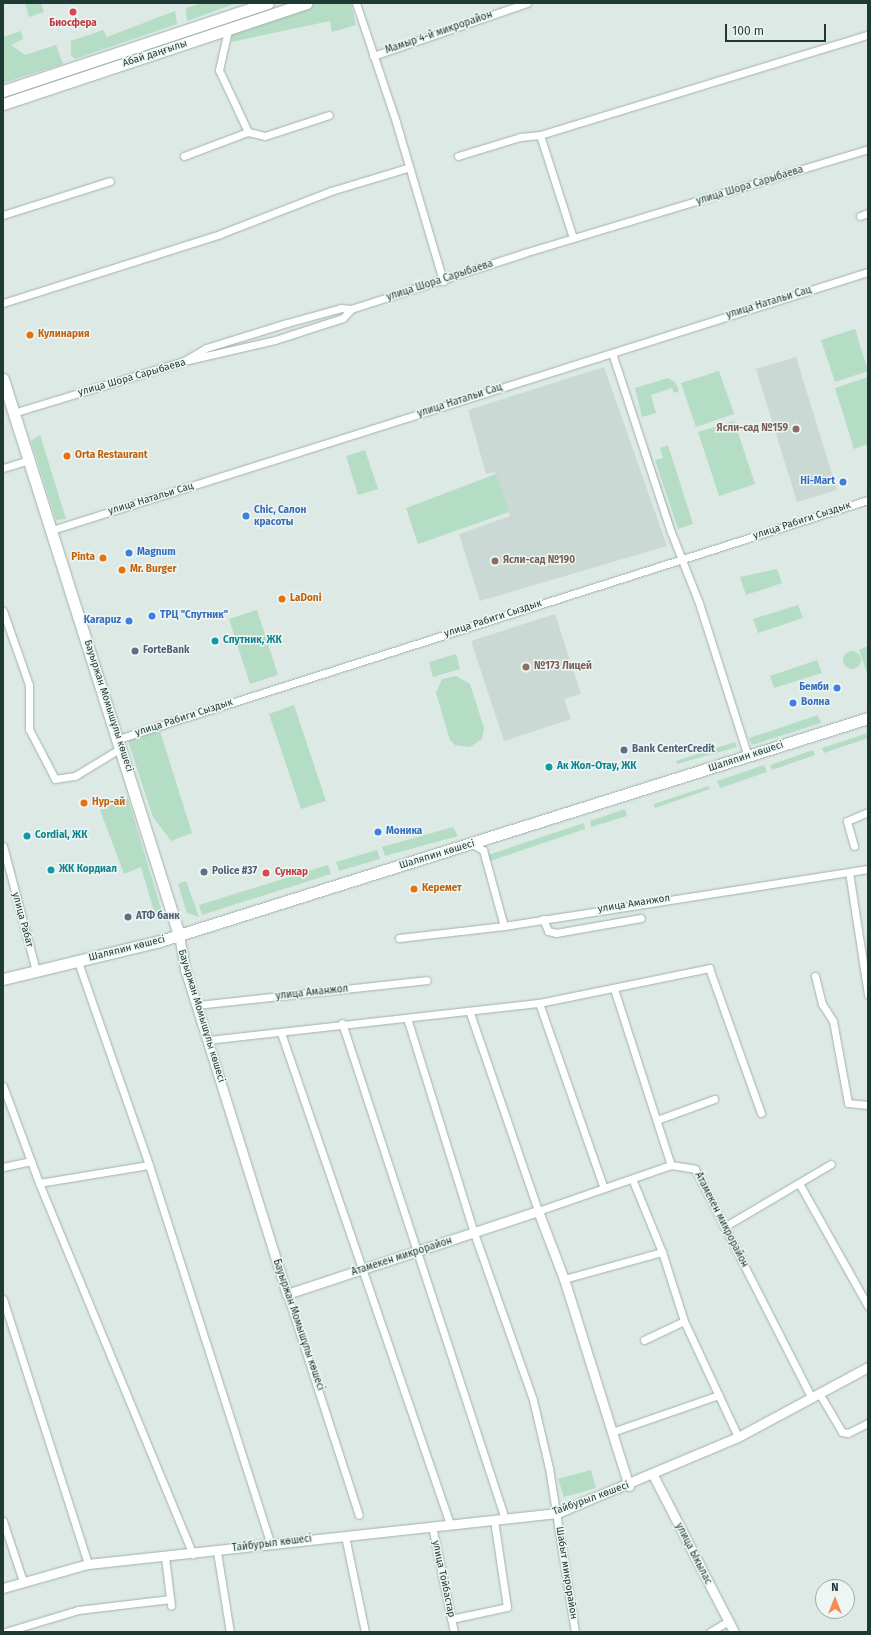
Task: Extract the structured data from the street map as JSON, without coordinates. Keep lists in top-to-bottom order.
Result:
{
  "streets": {
    "main road": ["Абай даңғылы", "Бауыржан Момышұлы көшесі", "Шаляпин көшесі"],
    "street": [
      "Мамыр 4-й микрорайон",
      "улица Шора Сарыбаева",
      "улица Натальи Сац",
      "улица Рабиги Сыздык",
      "улица Аманжол",
      "улица Рабат",
      "Атамекен микрорайон",
      "Тайбурыл көшесі",
      "улица Ыкылас",
      "Шабыт микрорайон",
      "улица Тойбастар"
    ]
  },
  "crossings": [
    ["улица Шора Сарыбаева", "Бауыржан Момышұлы көшесі"],
    ["улица Натальи Сац", "Бауыржан Момышұлы көшесі"],
    ["улица Рабиги Сыздык", "Бауыржан Момышұлы көшесі"],
    ["Бауыржан Момышұлы көшесі", "Шаляпин көшесі"],
    ["Бауыржан Момышұлы көшесі", "улица Аманжол"],
    ["Бауыржан Момышұлы көшесі", "Атамекен микрорайон"],
    ["Шаляпин көшесі", "улица Рабат"],
    ["Атамекен микрорайон", "Тайбурыл көшесі"],
    ["Атамекен микрорайон", "Шабыт микрорайон"],
    ["Тайбурыл көшесі", "улица Ыкылас"],
    ["Тайбурыл көшесі", "Шабыт микрорайон"],
    ["Тайбурыл көшесі", "улица Тойбастар"]
  ],
  "places": [
    "Биосфера",
    "Кулинария",
    "Ясли-сад №159",
    "Orta Restaurant",
    "Hi-Mart",
    "Chic, Салон красоты",
    "Magnum",
    "Pinta",
    "Ясли-сад №190",
    "Mr. Burger",
    "LaDoni",
    "ТРЦ \"Спутник\"",
    "Karapuz",
    "Спутник, ЖК",
    "ForteBank",
    "№173 Лицей",
    "Бемби",
    "Волна",
    "Bank CenterCredit",
    "Ак Жол-Отау, ЖК",
    "Нур-ай",
    "Моника",
    "Cordial, ЖК",
    "ЖК Кордиал",
    "Police #37",
    "Сункар",
    "Керемет",
    "АТФ банк"
  ],
  "scale_bar": "100 m",
  "north": "top"
}
